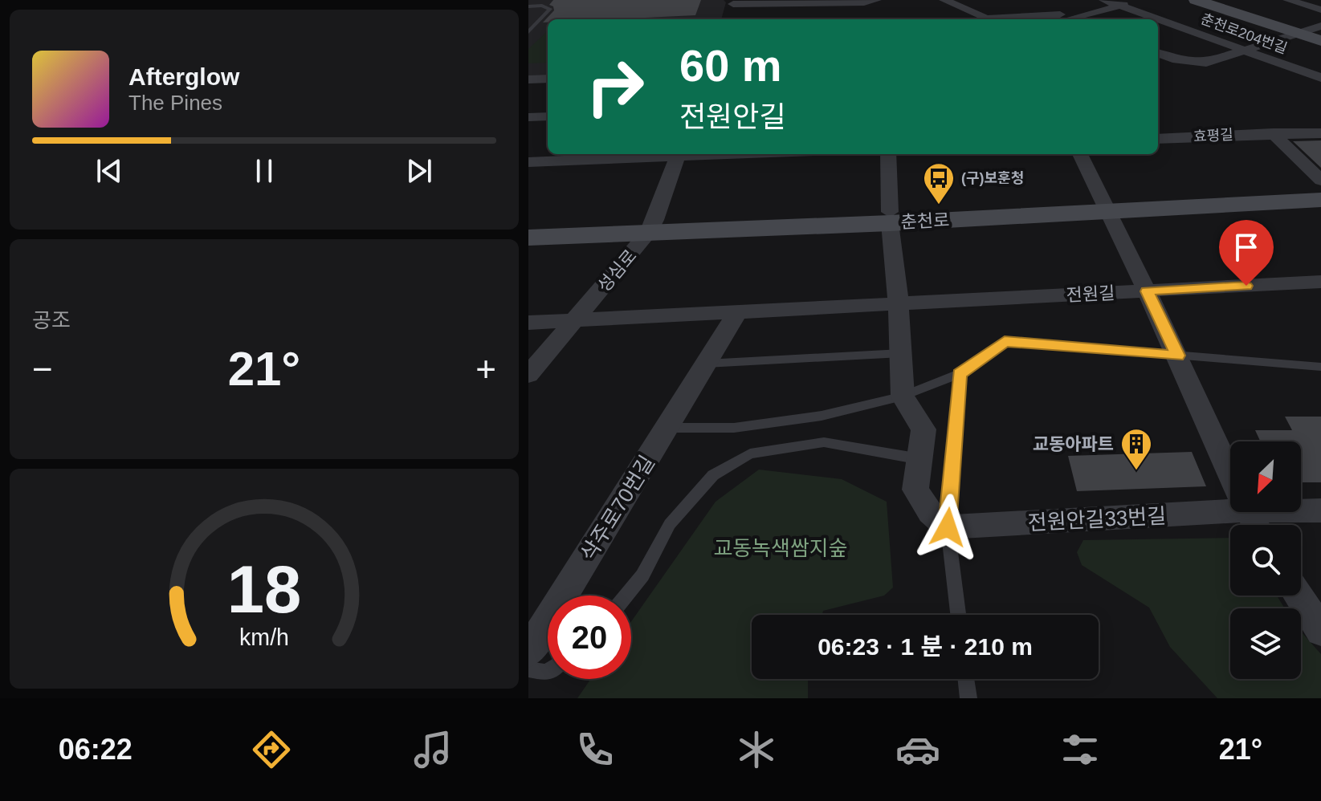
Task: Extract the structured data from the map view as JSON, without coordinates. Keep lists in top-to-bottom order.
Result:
{
  "streets": {
    "street": [
      "춘천로204번길",
      "효평길",
      "춘천로",
      "성심로",
      "전원길",
      "삭주로70번길",
      "전원안길33번길"
    ]
  },
  "crossings": [
    ["춘천로", "성심로"],
    ["성심로", "전원길"],
    ["전원길", "삭주로70번길"]
  ],
  "parks": ["교동녹색쌈지숲"],
  "places": {
    "bus stop": ["(구)보훈청"],
    "building": ["교동아파트"]
  },
  "north": "bottom left",
  "page": {
    "turn": ["60 m", "전원안길"],
    "song": ["Afterglow", "The Pines"],
    "tile": "공조",
    "heat": ["−", "21°", "+"],
    "limit": "20",
    "trip": "06:23 · 1 분 · 210 m",
    "tabs": ["06:22", "21°"],
    "gauge": ["18", "km/h"]
  }
}
